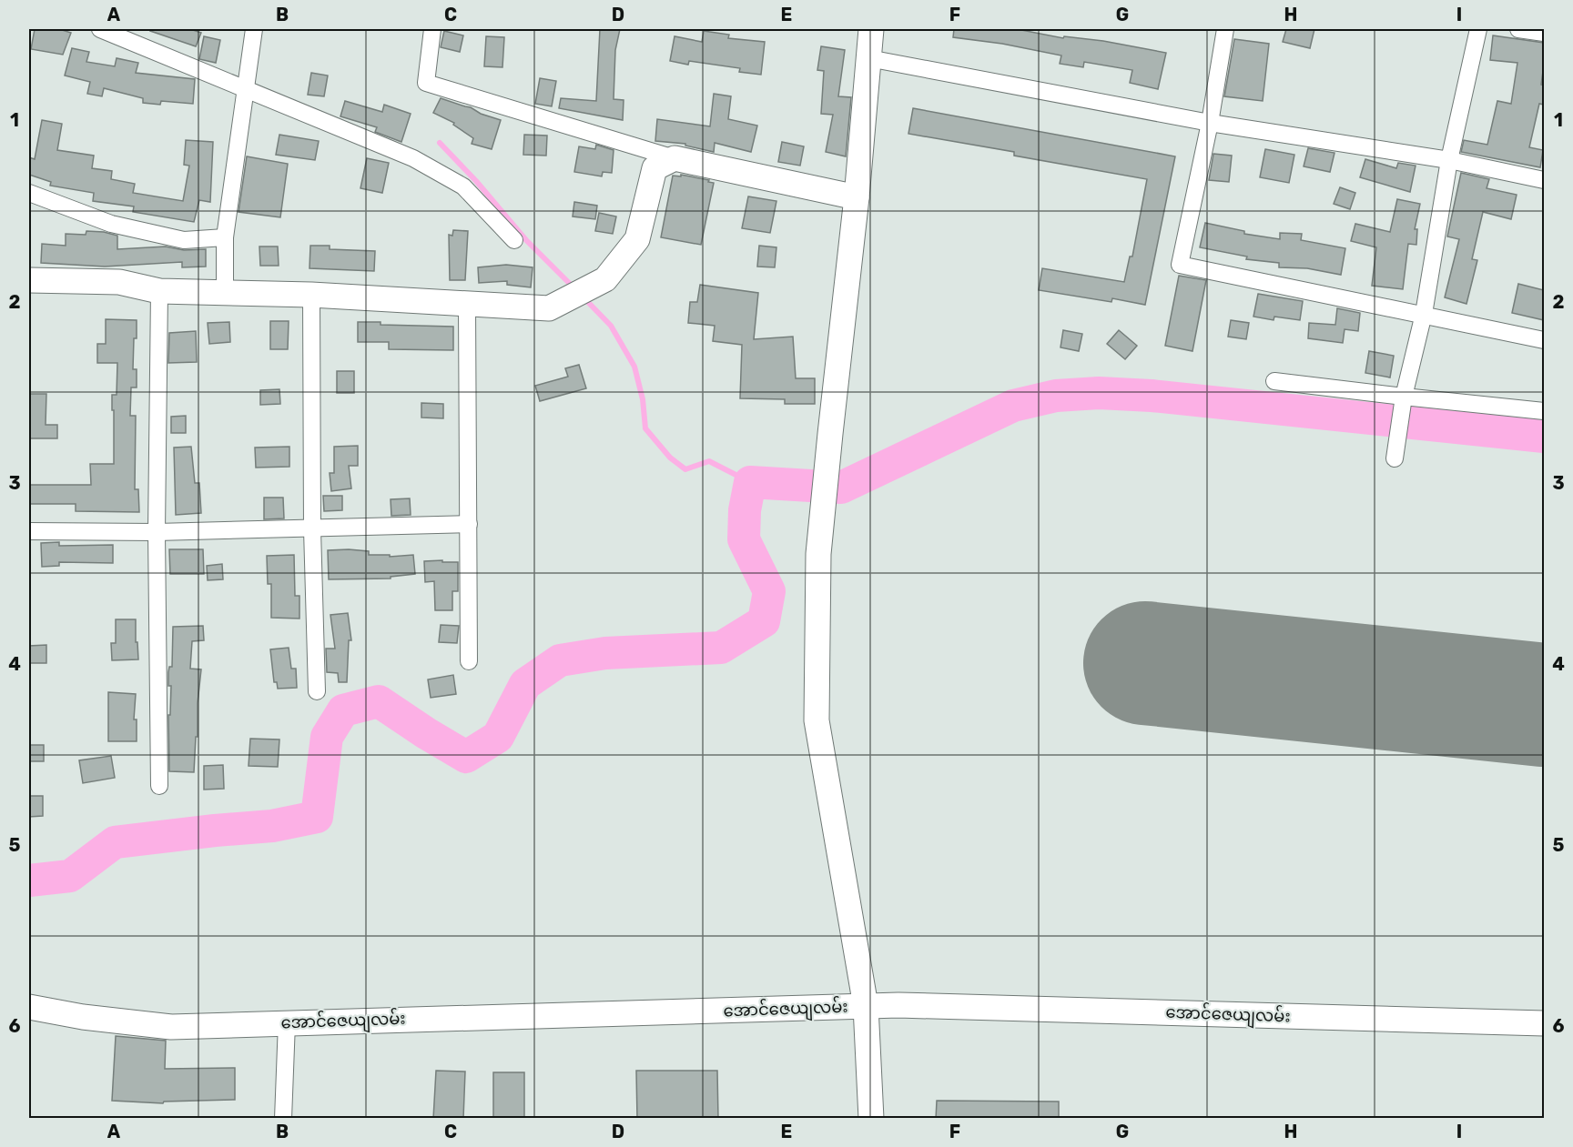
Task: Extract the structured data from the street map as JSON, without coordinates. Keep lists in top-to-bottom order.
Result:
{
  "streets": {
    "street": ["အောင်ဇေယျလမ်း"]
  },
  "grid": {
    "columns": [
      "A",
      "B",
      "C",
      "D",
      "E",
      "F",
      "G",
      "H",
      "I"
    ],
    "rows": [
      "1",
      "2",
      "3",
      "4",
      "5",
      "6"
    ]
  }
}
